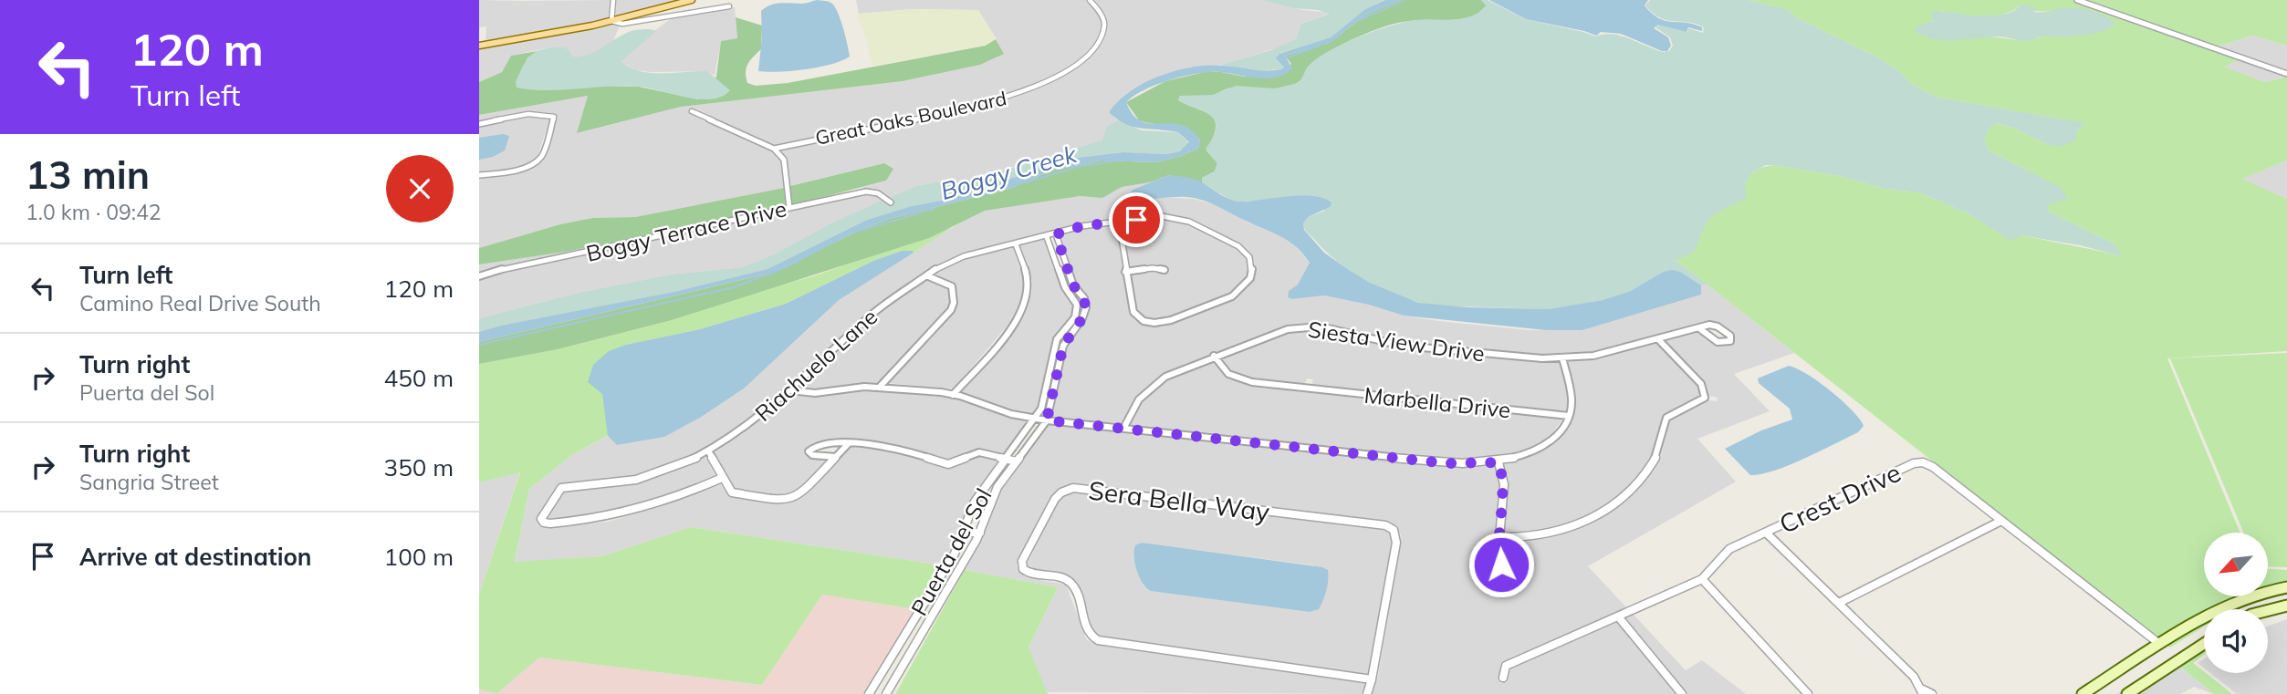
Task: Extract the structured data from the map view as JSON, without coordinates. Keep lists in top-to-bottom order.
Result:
{
  "streets": {
    "street": [
      "Great Oaks Boulevard",
      "Boggy Terrace Drive",
      "Siesta View Drive",
      "Riachuelo Lane",
      "Marbella Drive",
      "Crest Drive",
      "Sera Bella Way",
      "Puerta del Sol"
    ]
  },
  "crossings": [
    ["Siesta View Drive", "Marbella Drive"],
    ["Riachuelo Lane", "Puerta del Sol"]
  ],
  "water": ["Boggy Creek"],
  "north": "bottom left",
  "page": {
    "turn": ["120 m", "Turn left"],
    "heading": ["13 min", "1.0 km · 09:42"],
    "list": [
      {
        "name": "Turn left",
        "note": "Camino Real Drive South",
        "value": "120 m"
      },
      {
        "name": "Turn right",
        "note": "Puerta del Sol",
        "value": "450 m"
      },
      {
        "name": "Turn right",
        "note": "Sangria Street",
        "value": "350 m"
      },
      {
        "name": "Arrive at destination",
        "value": "100 m"
      }
    ]
  }
}
